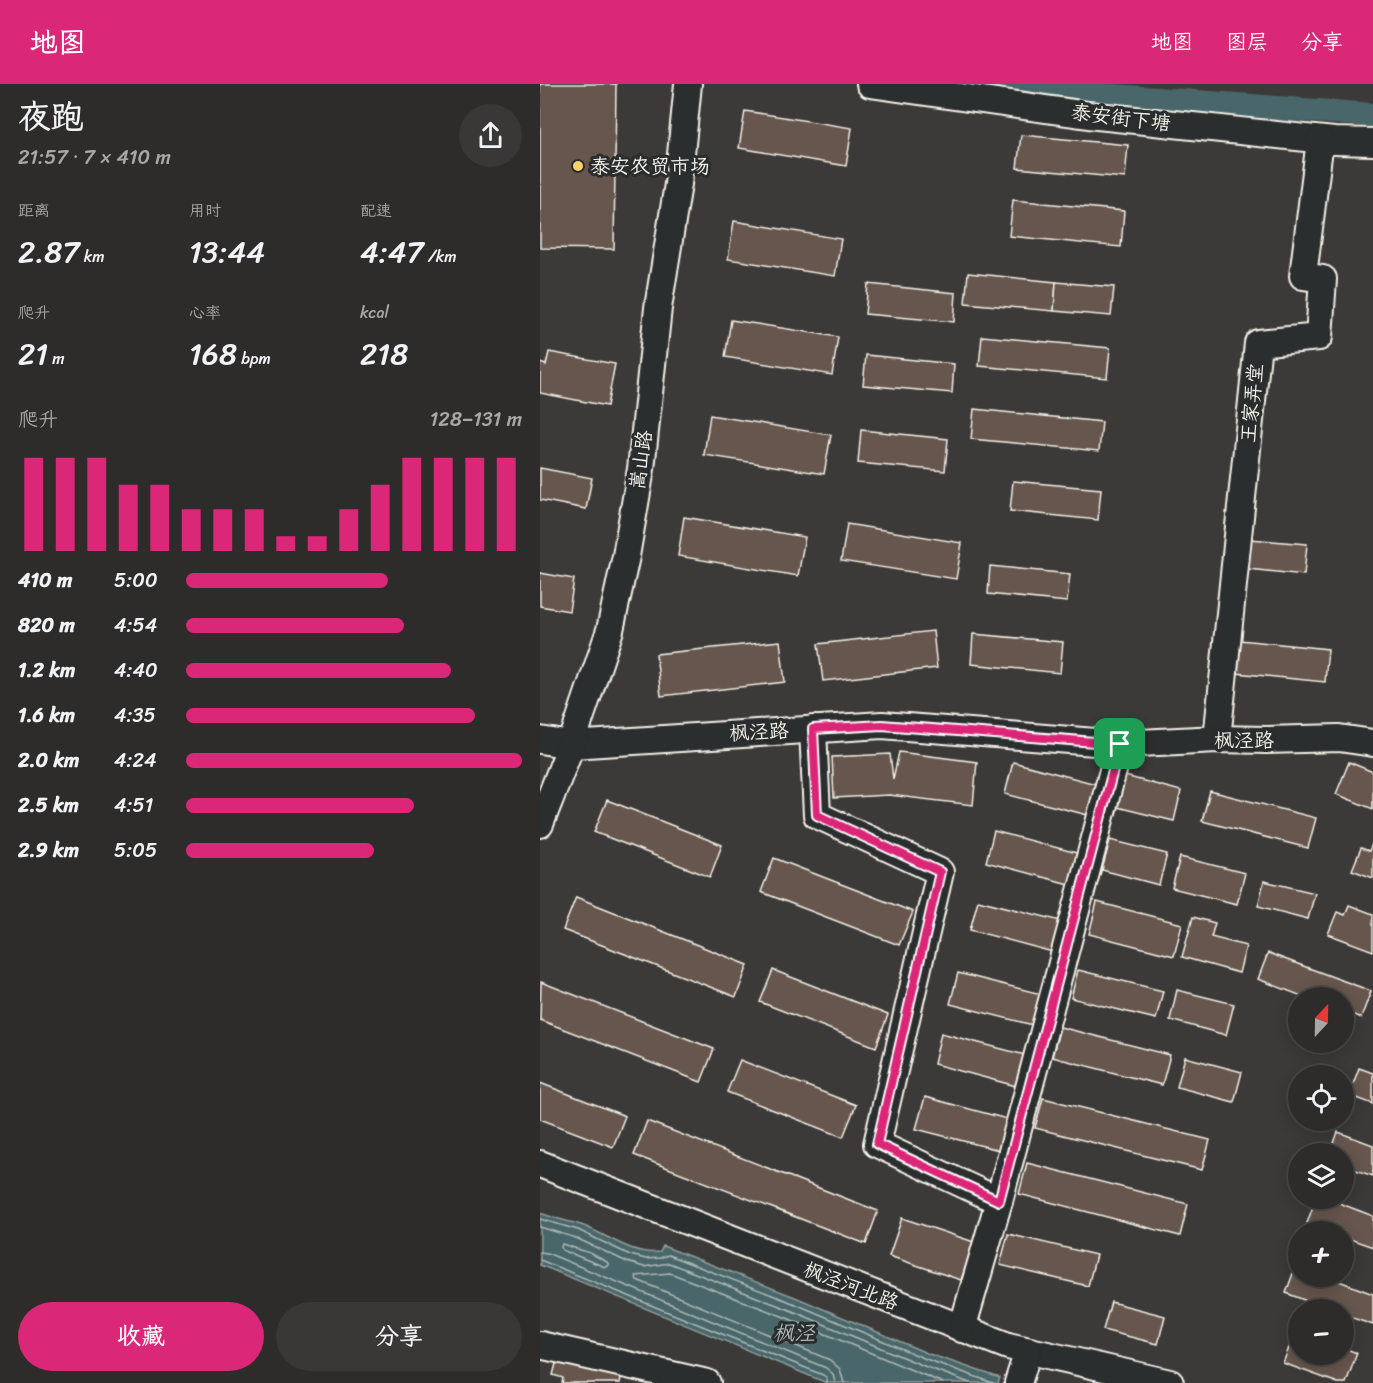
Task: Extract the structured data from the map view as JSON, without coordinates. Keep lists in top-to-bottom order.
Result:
{
  "streets": {
    "street": [
      "泰安街下塘",
      "王家弄堂",
      "嵩山路",
      "枫泾路",
      "枫泾河北路"
    ]
  },
  "crossings": [
    ["泰安街下塘", "王家弄堂"],
    ["王家弄堂", "枫泾路"],
    ["嵩山路", "枫泾路"]
  ],
  "water": ["枫泾"],
  "places": ["泰安农贸市场"],
  "north": "top",
  "page": {
    "header": "地图",
    "nav": ["地图", "图层", "分享"],
    "heading": ["夜跑", "21:57 · 7 × 410 m"],
    "stats": [
      ["距离", "2.87 km"],
      ["用时", "13:44"],
      ["配速", "4:47 /km"],
      ["爬升", "21 m"],
      ["心率", "168 bpm"],
      ["kcal", "218"]
    ],
    "chart": ["爬升", "128–131 m"],
    "list": [
      {
        "name": "410 m",
        "note": "5:00"
      },
      {
        "name": "820 m",
        "note": "4:54"
      },
      {
        "name": "1.2 km",
        "note": "4:40"
      },
      {
        "name": "1.6 km",
        "note": "4:35"
      },
      {
        "name": "2.0 km",
        "note": "4:24"
      },
      {
        "name": "2.5 km",
        "note": "4:51"
      },
      {
        "name": "2.9 km",
        "note": "5:05"
      }
    ],
    "map_buttons": ["+", "−"],
    "buttons": ["收藏", "分享"]
  }
}
